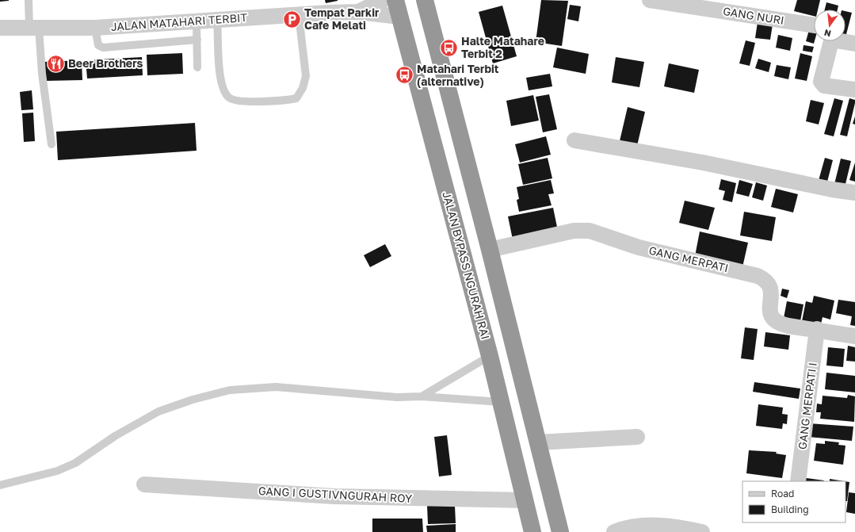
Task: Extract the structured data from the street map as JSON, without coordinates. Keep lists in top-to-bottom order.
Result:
{
  "streets": {
    "highway": ["JALAN BYPASS NGURAH RAI"],
    "street": [
      "GANG NURI",
      "JALAN MATAHARI TERBIT",
      "GANG MERPATI",
      "GANG MERPATI I",
      "GANG I GUSTIVNGURAH ROY"
    ]
  },
  "crossings": [
    ["JALAN MATAHARI TERBIT", "JALAN BYPASS NGURAH RAI"],
    ["GANG MERPATI", "GANG MERPATI I"],
    ["JALAN BYPASS NGURAH RAI", "GANG I GUSTIVNGURAH ROY"]
  ],
  "places": {
    "parking": ["Tempat Parkir Cafe Melati"],
    "bus stop": ["Halte Matahare Terbit 2", "Matahari Terbit (alternative)"],
    "restaurant": ["Beer Brothers"]
  },
  "legend": ["Road", "Building"],
  "north": "bottom"
}
